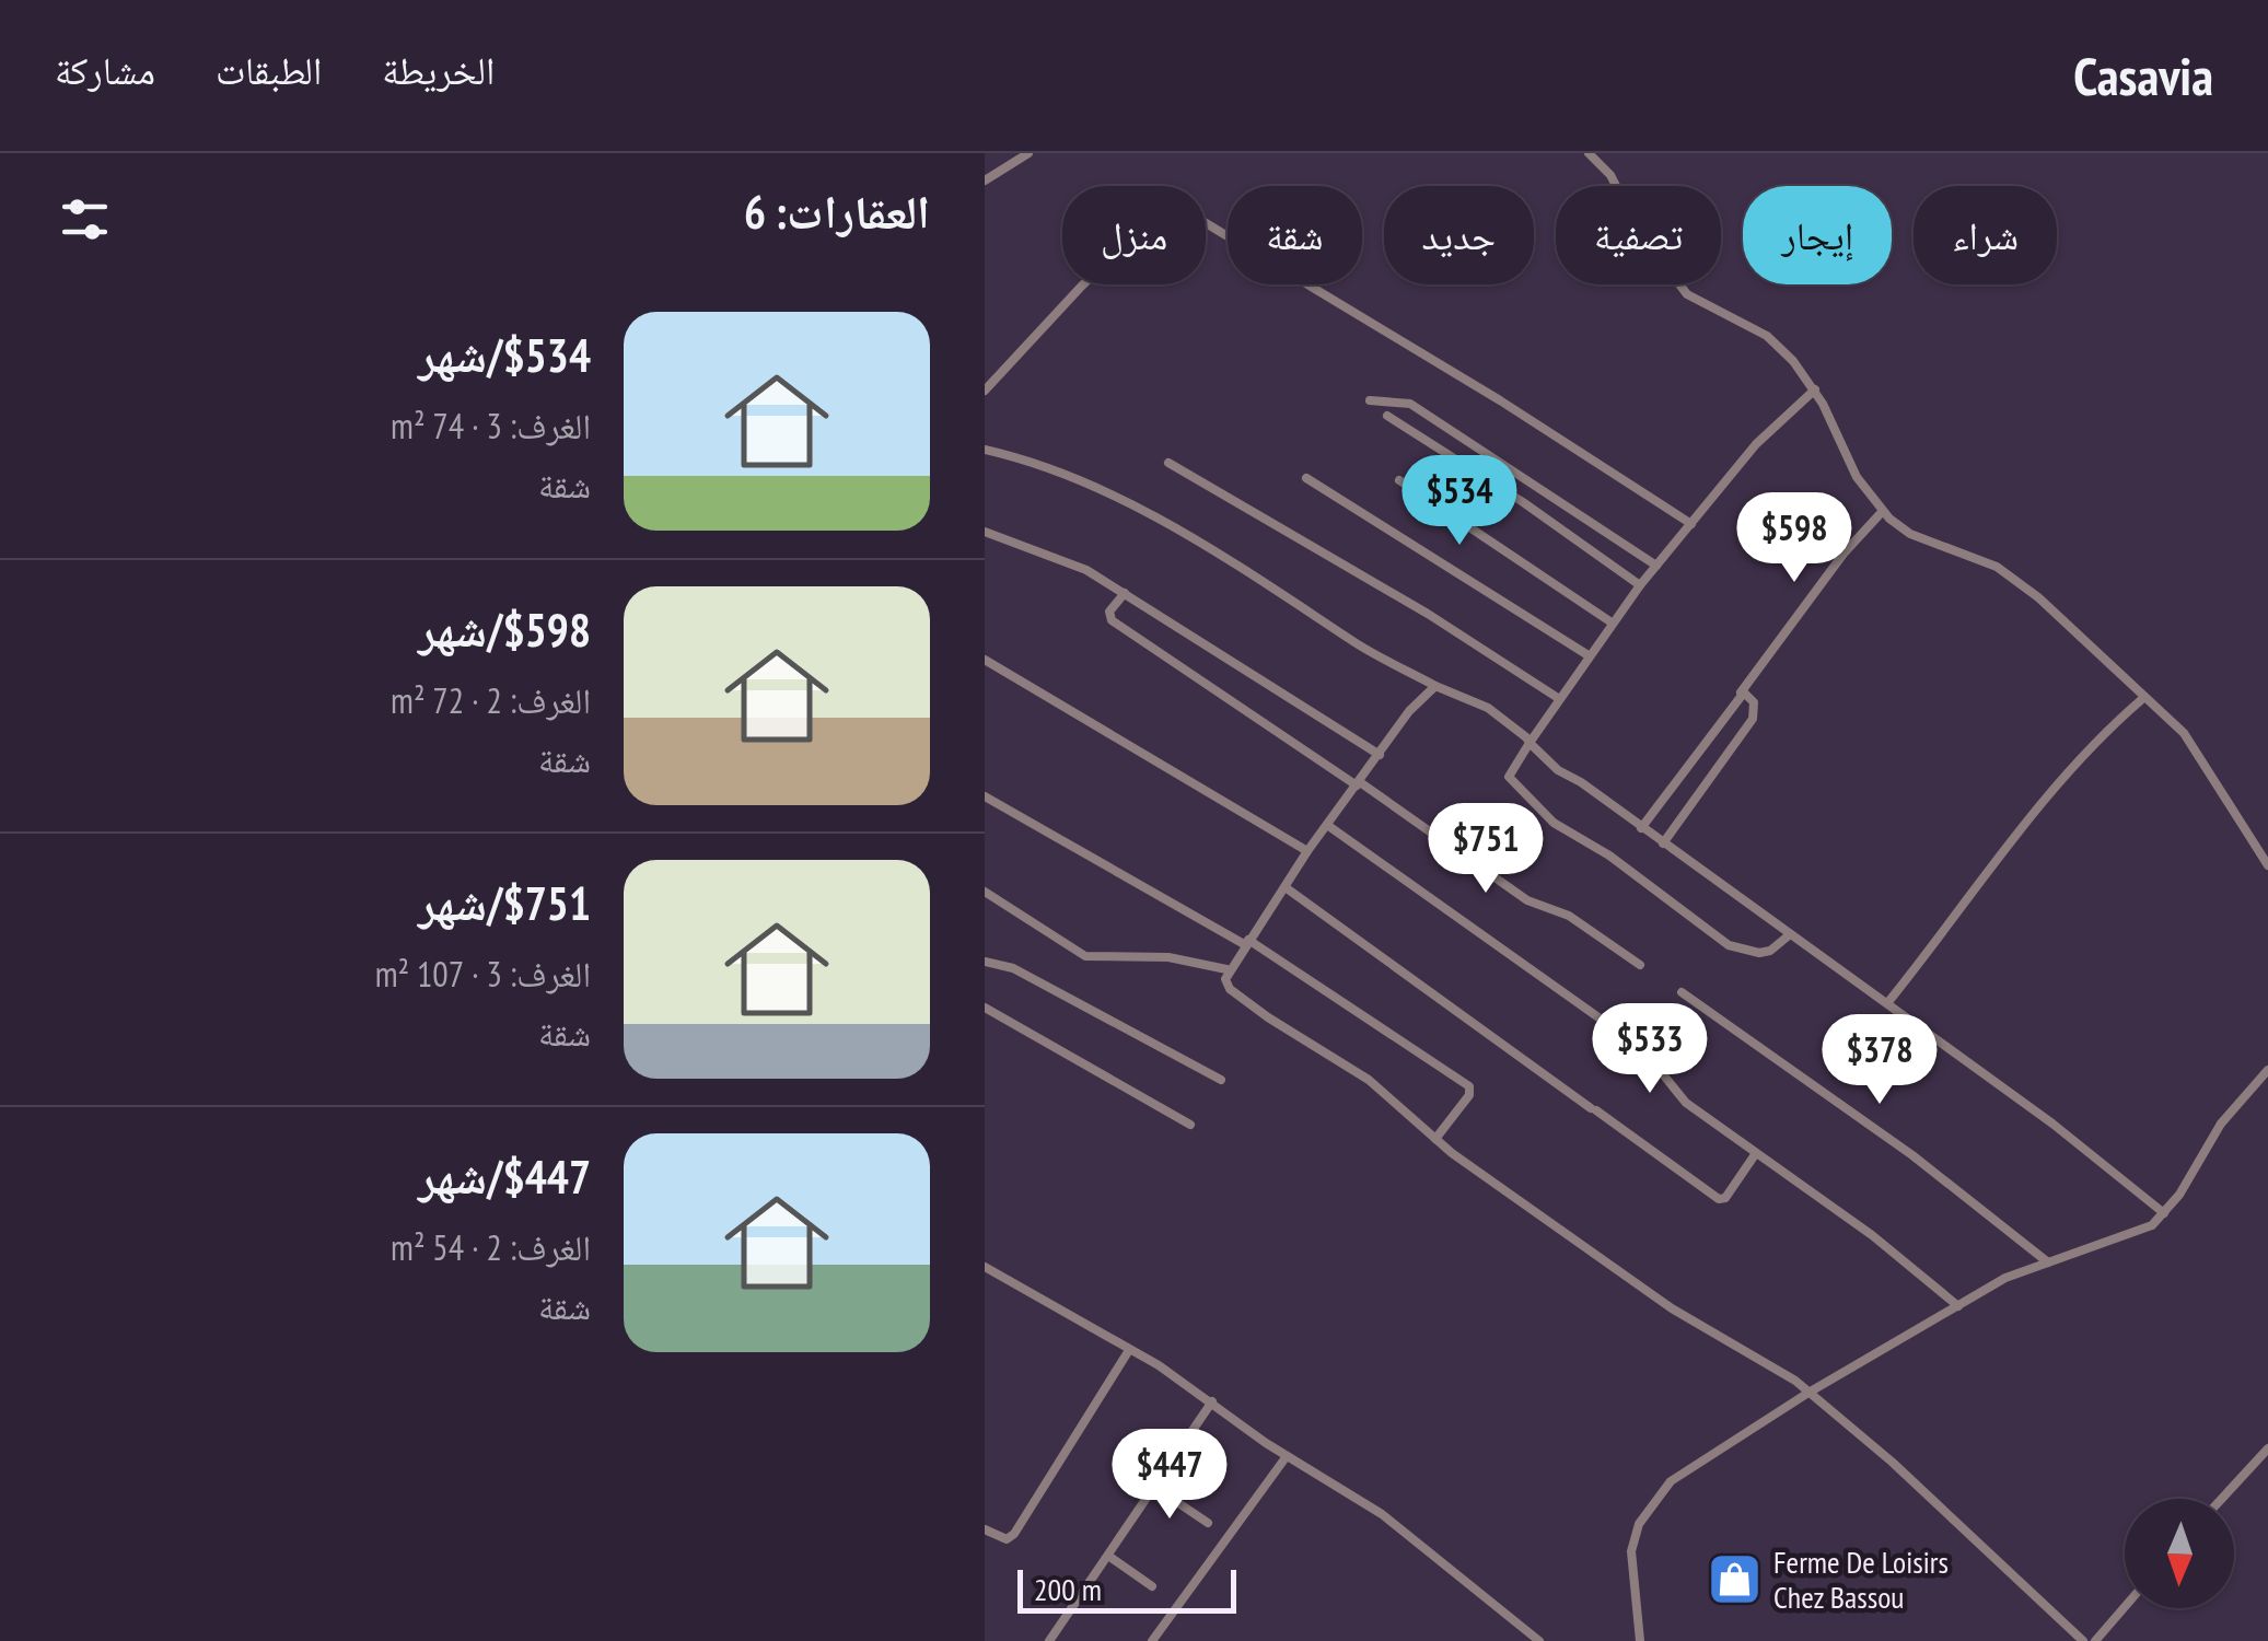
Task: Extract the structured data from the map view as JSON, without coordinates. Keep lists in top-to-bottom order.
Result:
{
  "places": {
    "shop": ["Ferme De Loisirs Chez Bassou"]
  },
  "scale_bar": "200 m",
  "north": "bottom",
  "page": {
    "header": "Casavia",
    "nav": ["الخريطة", "الطبقات", "مشاركة"],
    "heading": "العقارات: 6",
    "chip": [
      "شراء",
      "إيجار",
      "تصفية",
      "جديد",
      "شقة",
      "منزل"
    ],
    "list": [
      {
        "name": "$534/شهر",
        "note": "الغرف: 3 · 74 m² · شقة"
      },
      {
        "name": "$598/شهر",
        "note": "الغرف: 2 · 72 m² · شقة"
      },
      {
        "name": "$751/شهر",
        "note": "الغرف: 3 · 107 m² · شقة"
      },
      {
        "name": "$447/شهر",
        "note": "الغرف: 2 · 54 m² · شقة"
      }
    ],
    "price": [
      "$534",
      "$598",
      "$751",
      "$533",
      "$378",
      "$447"
    ],
    "scale": "200 m"
  }
}
